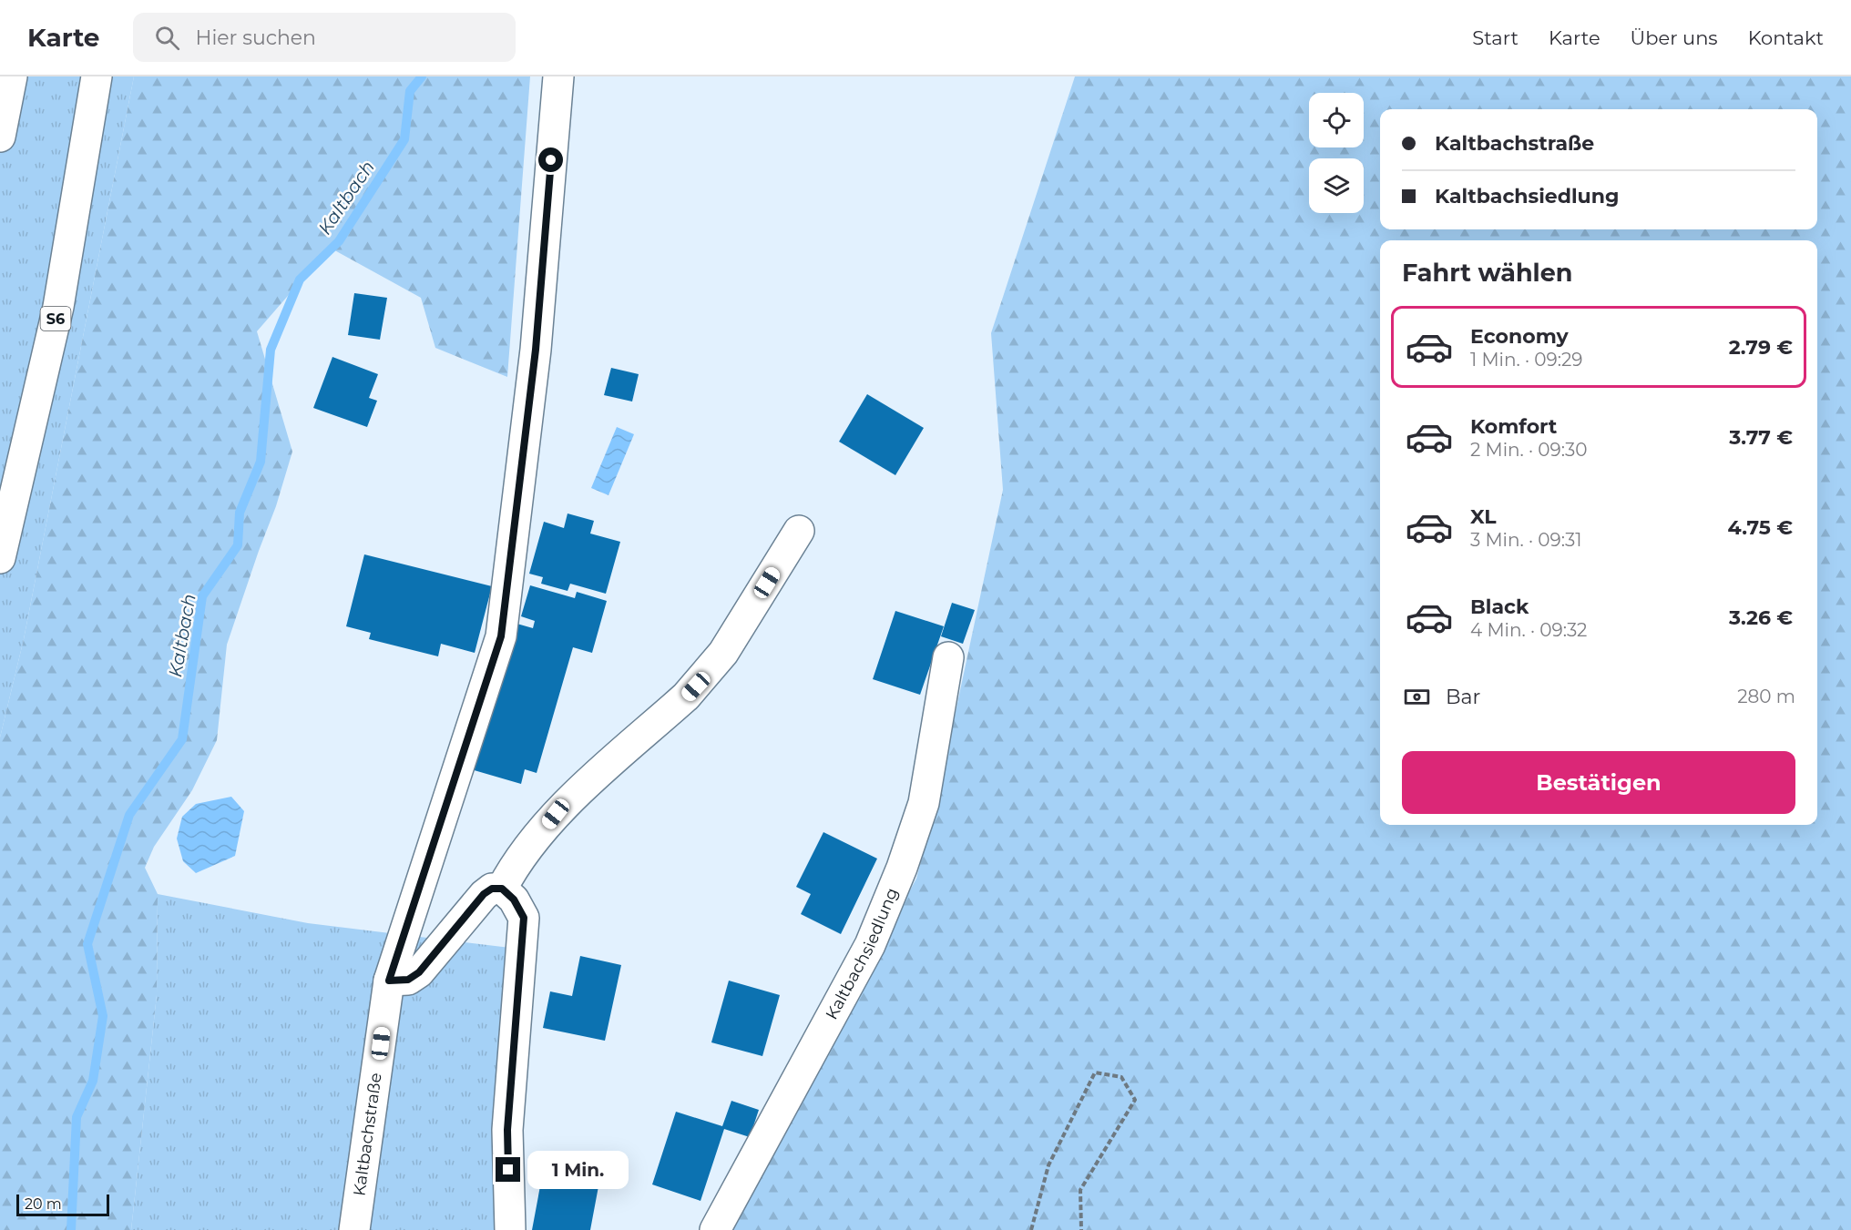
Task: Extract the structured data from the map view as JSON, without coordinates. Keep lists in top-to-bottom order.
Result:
{
  "streets": {
    "main road": ["S6", "Kaltbachsiedlung", "Kaltbachstraße"]
  },
  "water": ["Kaltbach"],
  "scale_bar": "20 m",
  "page": {
    "header": "Karte",
    "search": "Hier suchen",
    "nav": [
      "Start",
      "Karte",
      "Über uns",
      "Kontakt"
    ],
    "banner": ["Kaltbachstraße", "Kaltbachsiedlung"],
    "heading": "Fahrt wählen",
    "list": [
      {
        "name": "Economy",
        "note": "1 Min. · 09:29",
        "value": "2.79 €"
      },
      {
        "name": "Komfort",
        "note": "2 Min. · 09:30",
        "value": "3.77 €"
      },
      {
        "name": "XL",
        "note": "3 Min. · 09:31",
        "value": "4.75 €"
      },
      {
        "name": "Black",
        "note": "4 Min. · 09:32",
        "value": "3.26 €"
      }
    ],
    "pay": ["Bar", "280 m"],
    "buttons": "Bestätigen",
    "bubble": "1 Min.",
    "scale": "20 m"
  }
}
